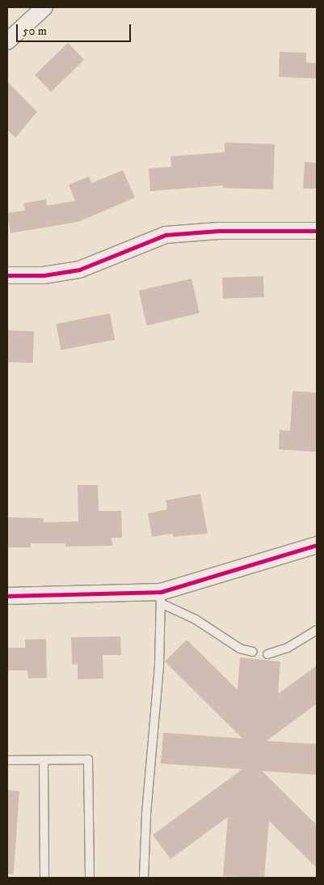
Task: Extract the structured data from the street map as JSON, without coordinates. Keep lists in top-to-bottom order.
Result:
{
  "scale_bar": "50 m"
}
